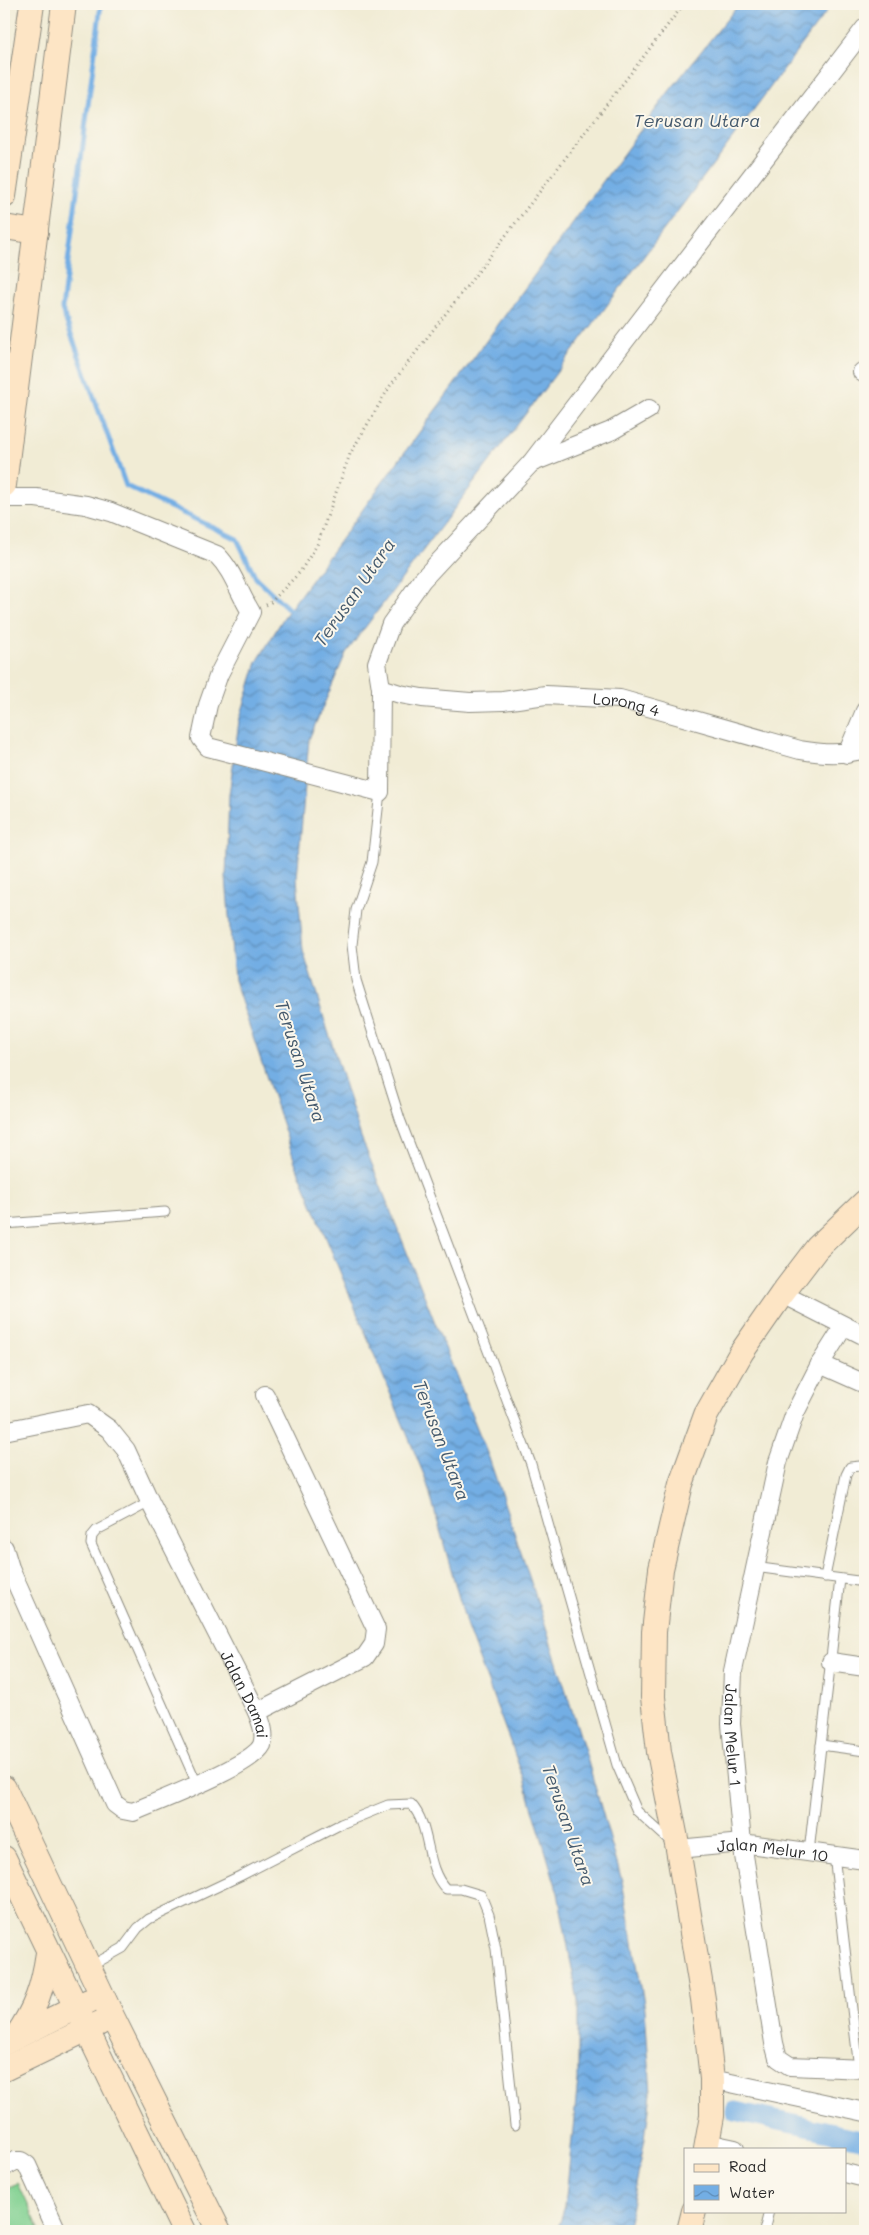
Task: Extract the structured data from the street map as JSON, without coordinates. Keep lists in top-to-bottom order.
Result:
{
  "streets": {
    "street": [
      "Lorong 4",
      "Jalan Damai",
      "Jalan Melur 1",
      "Jalan Melur 10"
    ]
  },
  "crossings": [
    ["Jalan Melur 1", "Jalan Melur 10"]
  ],
  "water": ["Terusan Utara"],
  "legend": ["Road", "Water"]
}
